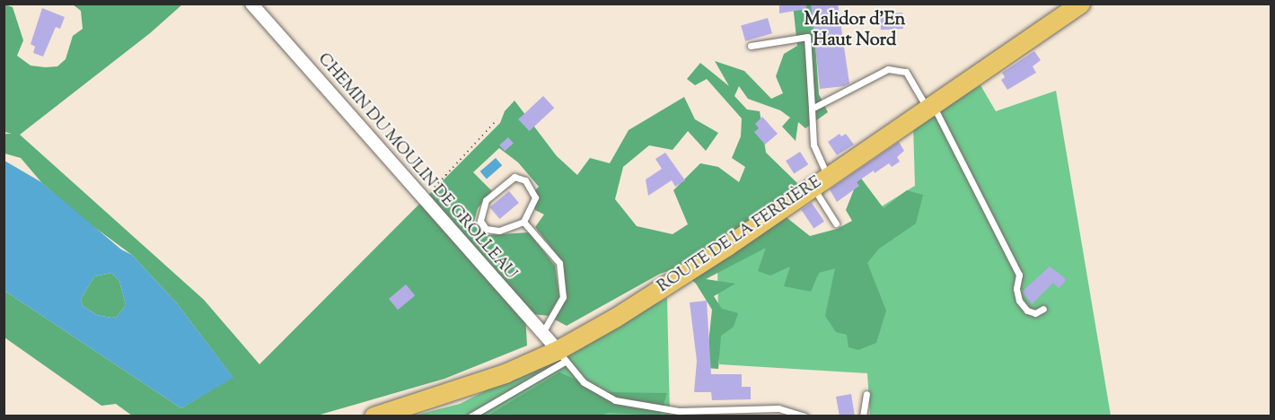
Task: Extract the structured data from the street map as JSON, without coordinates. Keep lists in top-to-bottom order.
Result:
{
  "streets": {
    "main road": ["ROUTE DE LA FERRIÈRE"],
    "street": ["CHEMIN DU MOULIN DE GROLLEAU"]
  },
  "crossings": [
    ["CHEMIN DU MOULIN DE GROLLEAU", "ROUTE DE LA FERRIÈRE"]
  ],
  "districts": ["Malidor d'En Haut Nord"]
}
